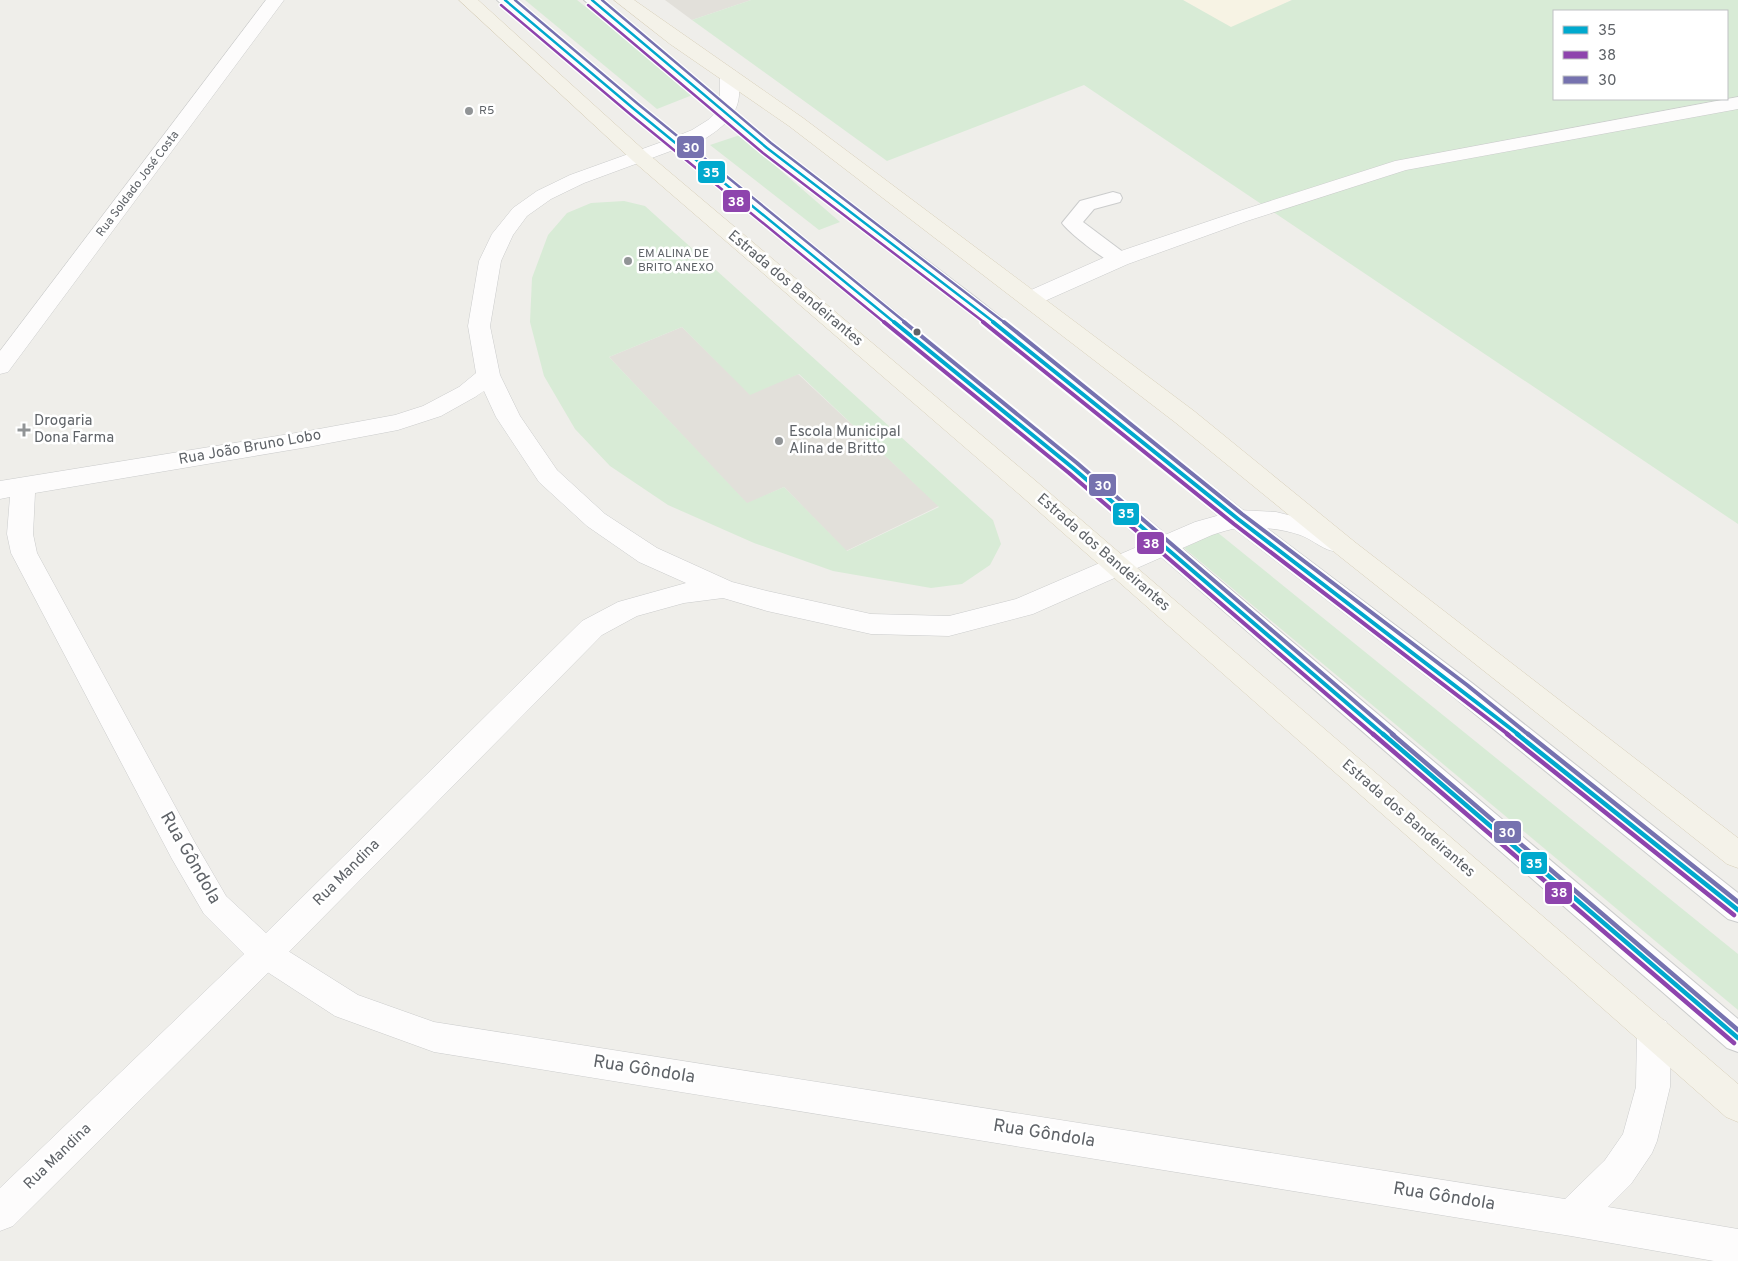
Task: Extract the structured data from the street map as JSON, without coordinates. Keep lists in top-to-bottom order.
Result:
{
  "streets": {
    "main road": ["Estrada dos Bandeirantes"],
    "street": [
      "Rua Soldado José Costa",
      "Rua João Bruno Lobo",
      "Rua Gôndola",
      "Rua Mandina"
    ]
  },
  "crossings": [
    ["Rua João Bruno Lobo", "Rua Gôndola"],
    ["Rua Gôndola", "Rua Mandina"]
  ],
  "places": {
    "other": ["R5", "EM ALINA DE BRITO ANEXO", "Escola Municipal Alina de Britto"],
    "health": ["Drogaria Dona Farma"]
  },
  "lines": ["transit line 35", "transit line 30", "transit line 38"],
  "legend": ["35", "38", "30"]
}
